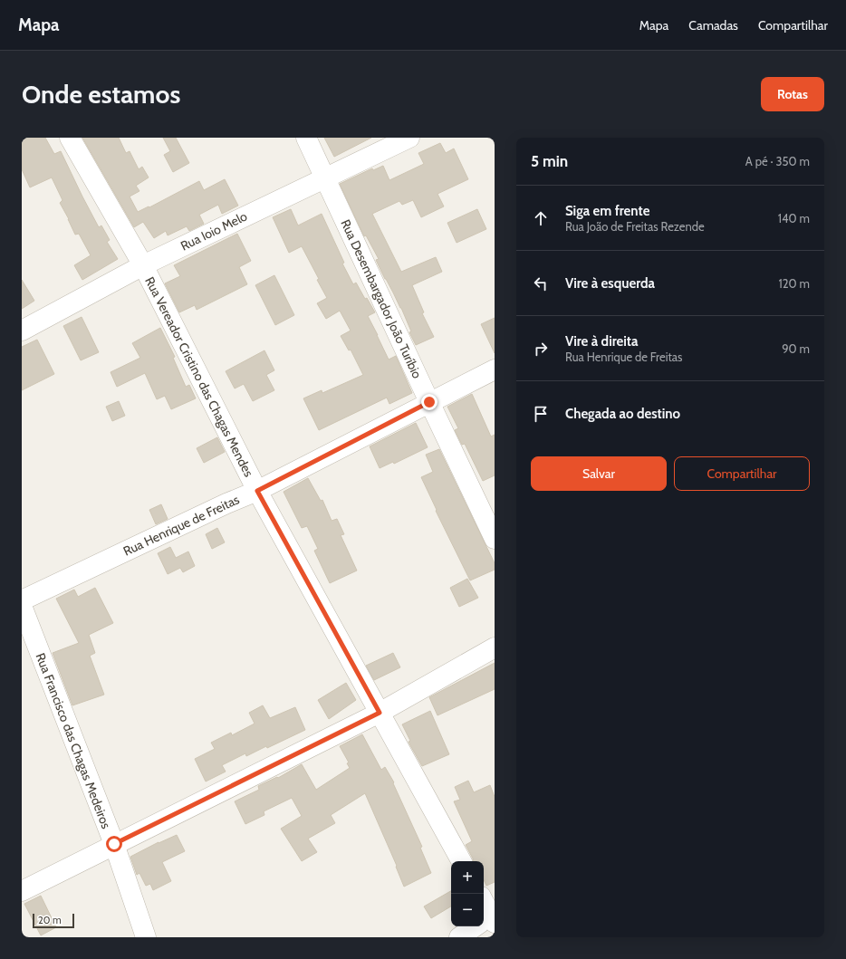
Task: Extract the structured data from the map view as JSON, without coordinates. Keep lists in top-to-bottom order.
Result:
{
  "streets": {
    "street": [
      "Rua Ioio Melo",
      "Rua Desembargador João Turíbio",
      "Rua Vereador Cristino das Chagas Mendes",
      "Rua Henrique de Freitas",
      "Rua Francisco das Chagas Medeiros"
    ]
  },
  "crossings": [
    ["Rua Ioio Melo", "Rua Desembargador João Turíbio"],
    ["Rua Ioio Melo", "Rua Vereador Cristino das Chagas Mendes"],
    ["Rua Desembargador João Turíbio", "Rua Henrique de Freitas"],
    ["Rua Vereador Cristino das Chagas Mendes", "Rua Henrique de Freitas"]
  ],
  "scale_bar": "20 m",
  "page": {
    "header": "Mapa",
    "nav": ["Mapa", "Camadas", "Compartilhar"],
    "buttons": [
      "Rotas",
      ["Salvar", "Compartilhar"]
    ],
    "title": "Onde estamos",
    "heading": ["5 min", "A pé · 350 m"],
    "list": [
      ["Siga em frente", "Rua João de Freitas Rezende", "140 m"],
      ["Vire à esquerda", "120 m"],
      ["Vire à direita", "Rua Henrique de Freitas", "90 m"],
      "Chegada ao destino"
    ],
    "map_buttons": ["+", "−"],
    "scale": "20 m"
  }
}
